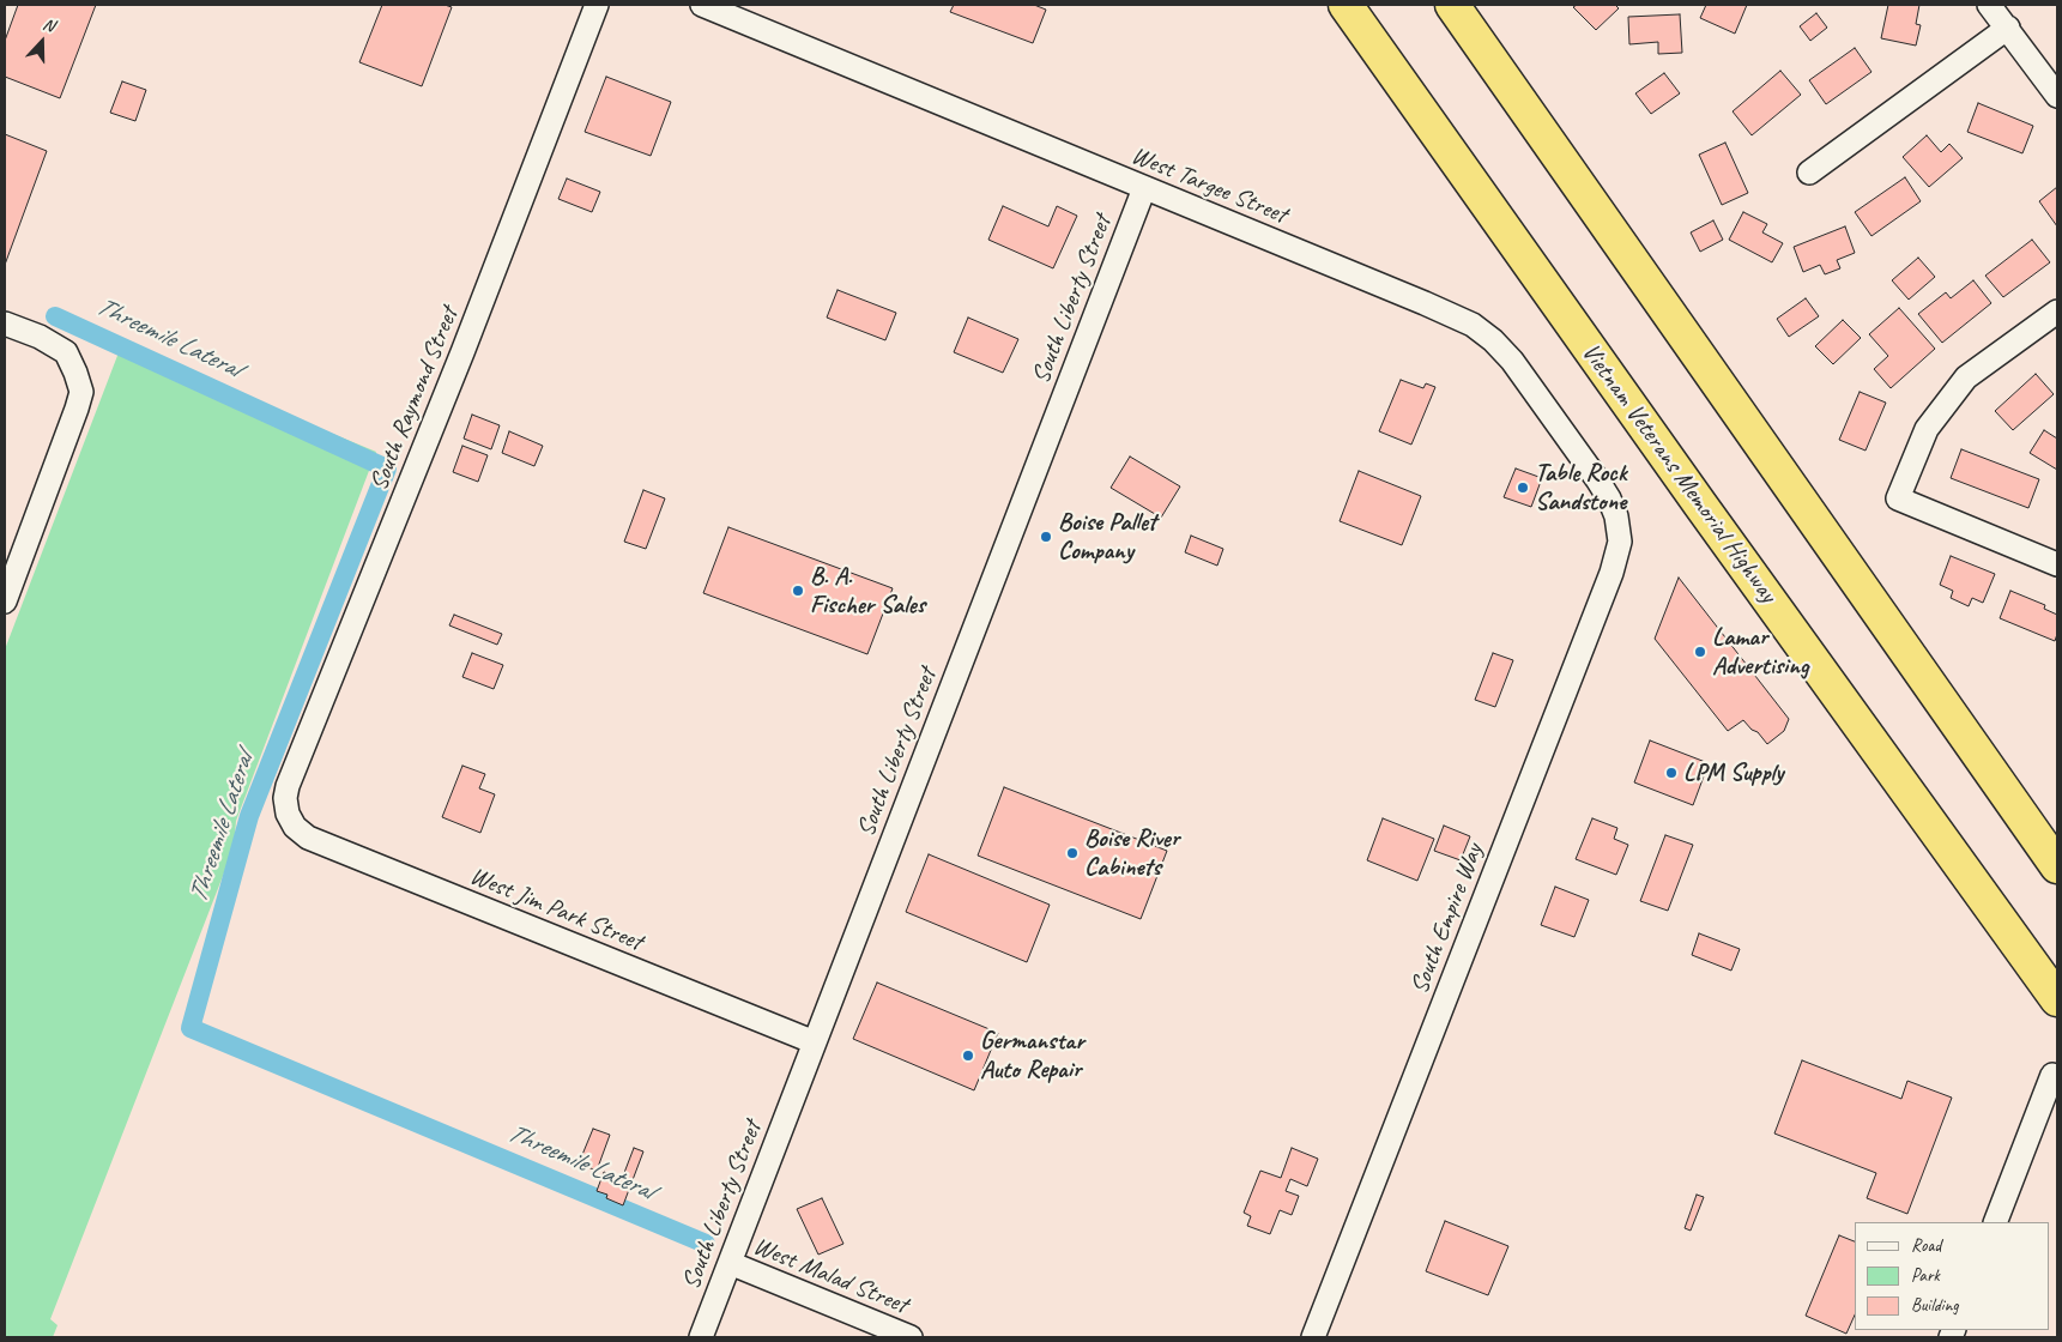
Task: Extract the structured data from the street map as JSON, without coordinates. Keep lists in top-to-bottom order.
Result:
{
  "streets": {
    "highway": ["Vietnam Veterans Memorial Highway"],
    "street": [
      "West Targee Street",
      "South Liberty Street",
      "South Raymond Street",
      "West Jim Park Street",
      "South Empire Way",
      "West Malad Street"
    ]
  },
  "crossings": [
    ["West Targee Street", "South Liberty Street"],
    ["West Targee Street", "South Empire Way"],
    ["South Liberty Street", "West Jim Park Street"],
    ["South Liberty Street", "West Malad Street"],
    ["South Raymond Street", "West Jim Park Street"]
  ],
  "water": ["Threemile Lateral"],
  "places": [
    "Table Rock Sandstone",
    "Boise Pallet Company",
    "B. A. Fischer Sales",
    "Lamar Advertising",
    "LPM Supply",
    "Boise River Cabinets",
    "Germanstar Auto Repair"
  ],
  "legend": ["Road", "Park", "Building"],
  "north": "top"
}
